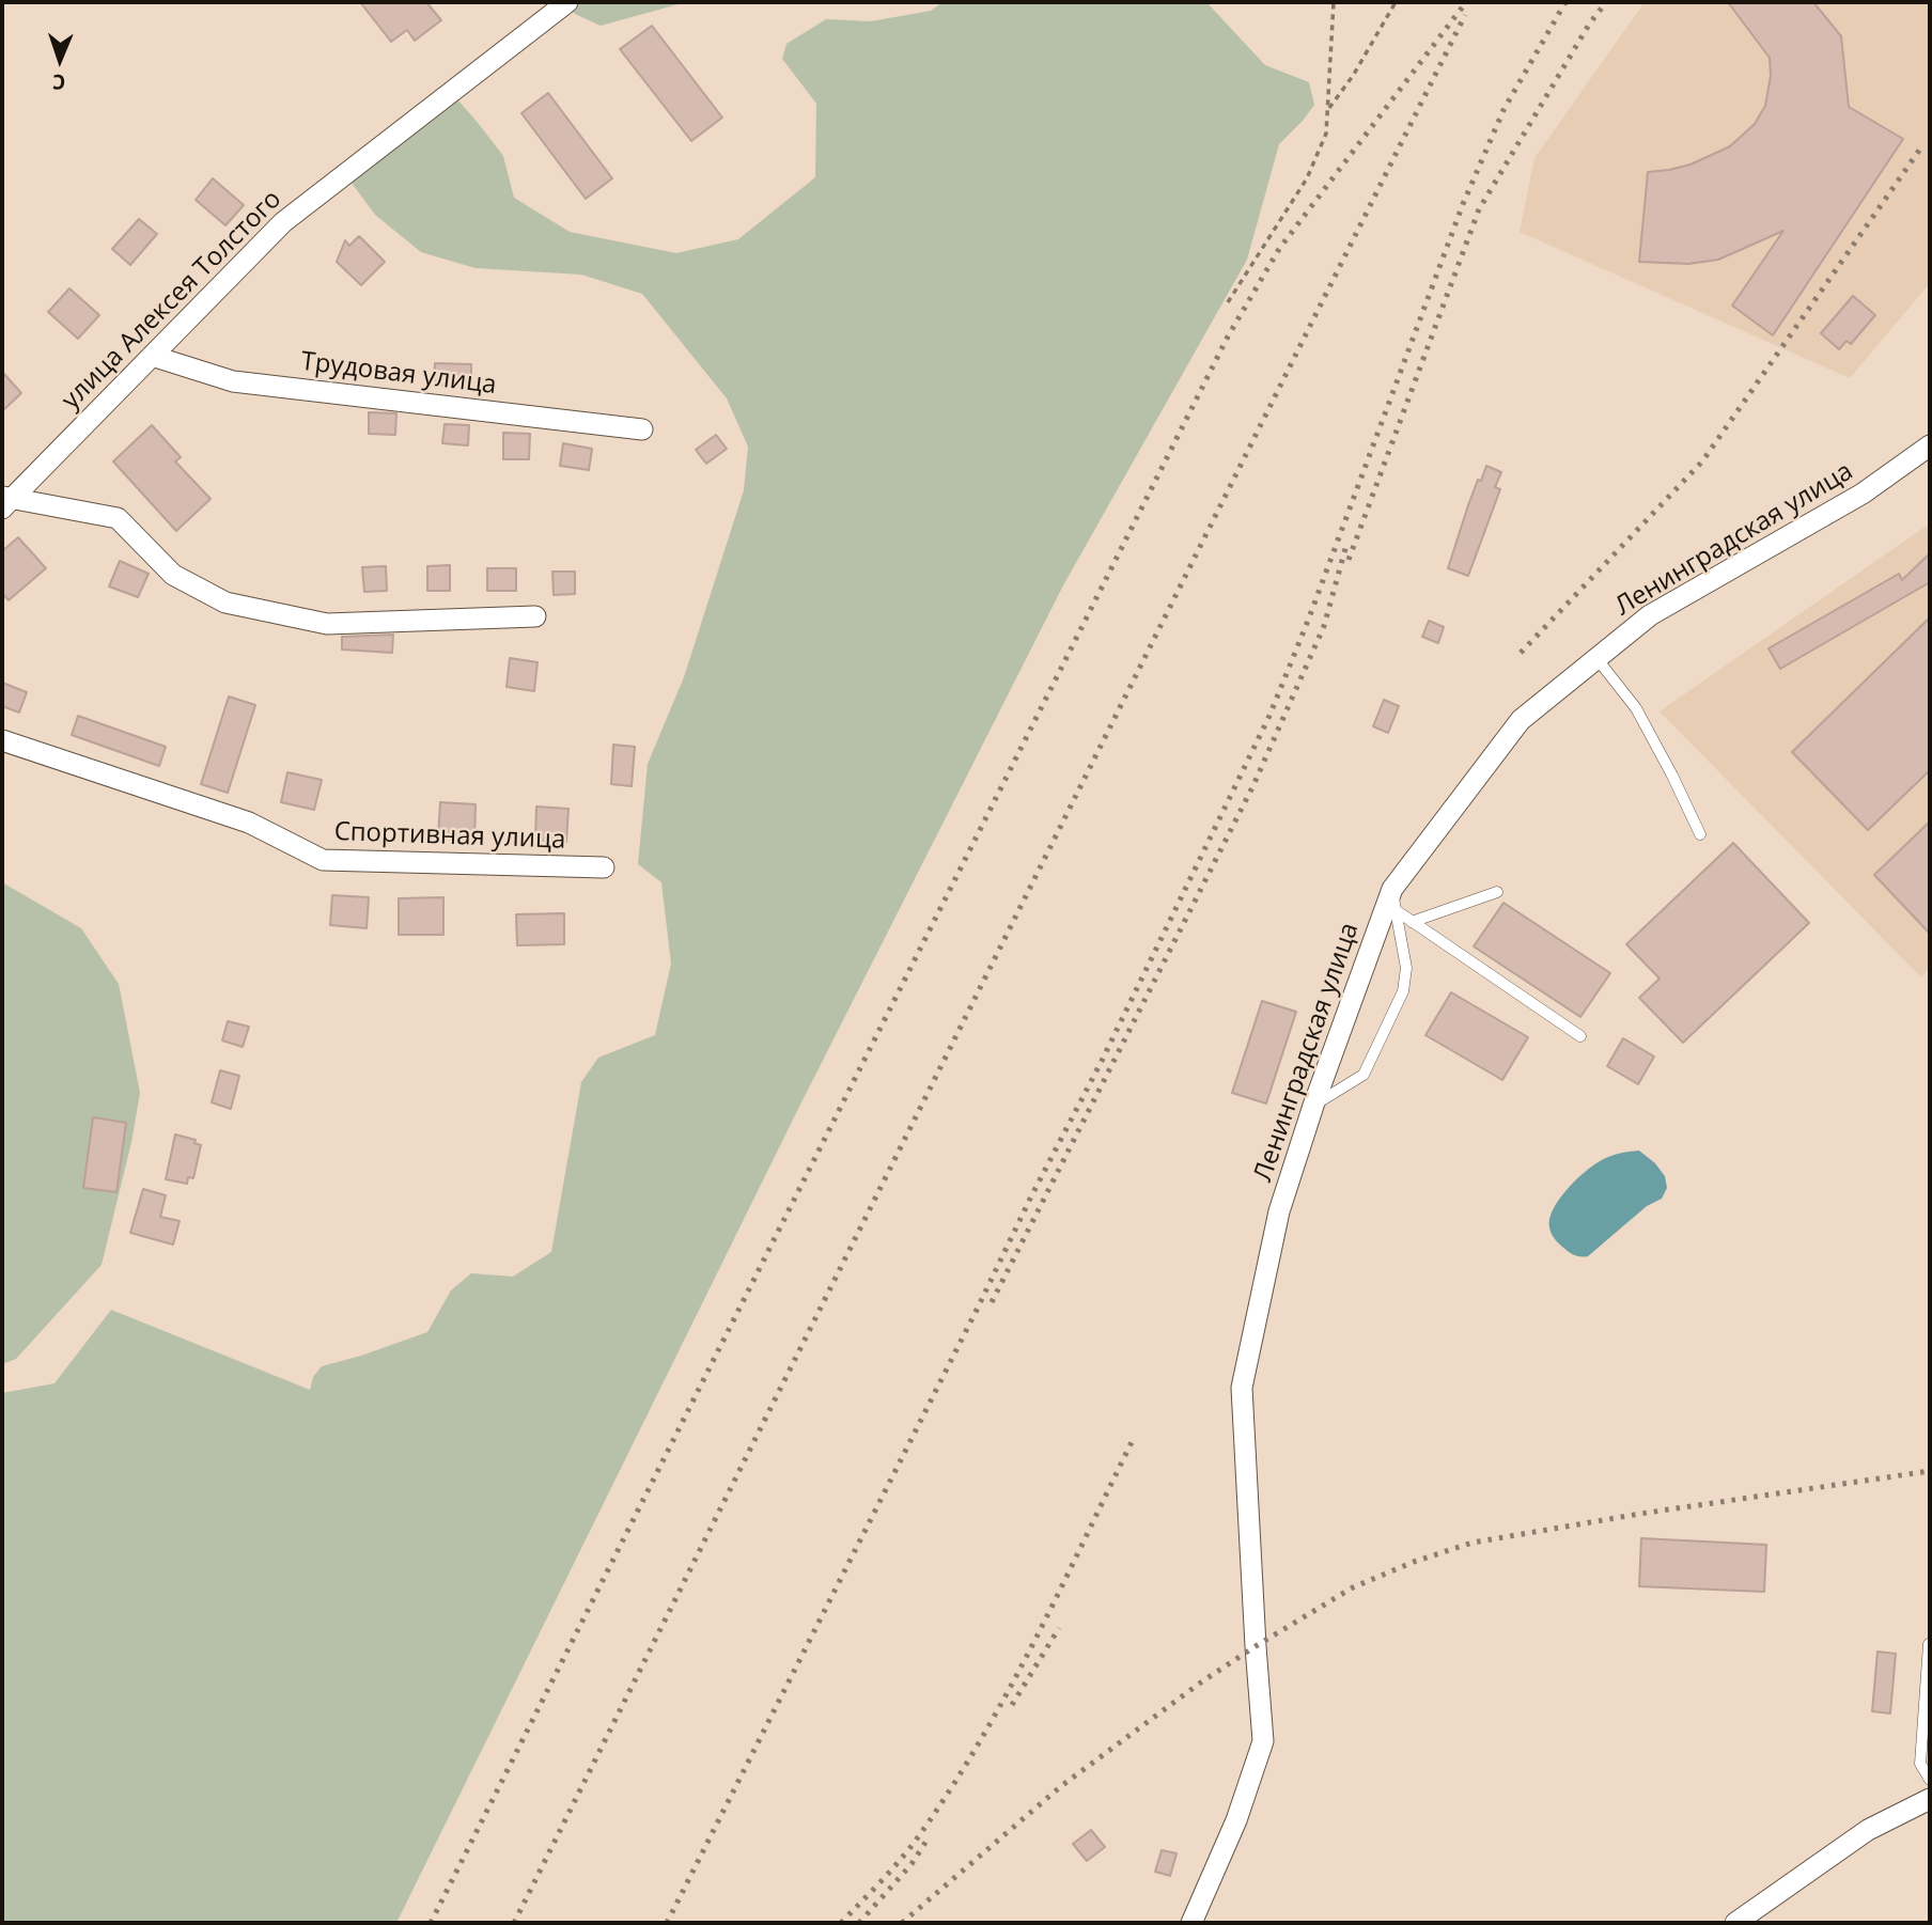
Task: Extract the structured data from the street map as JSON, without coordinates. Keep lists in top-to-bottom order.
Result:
{
  "streets": {
    "street": [
      "улица Алексея Толстого",
      "Трудовая улица",
      "Ленинградская улица",
      "Спортивная улица"
    ]
  },
  "crossings": [
    ["улица Алексея Толстого", "Трудовая улица"]
  ],
  "north": "bottom"
}
